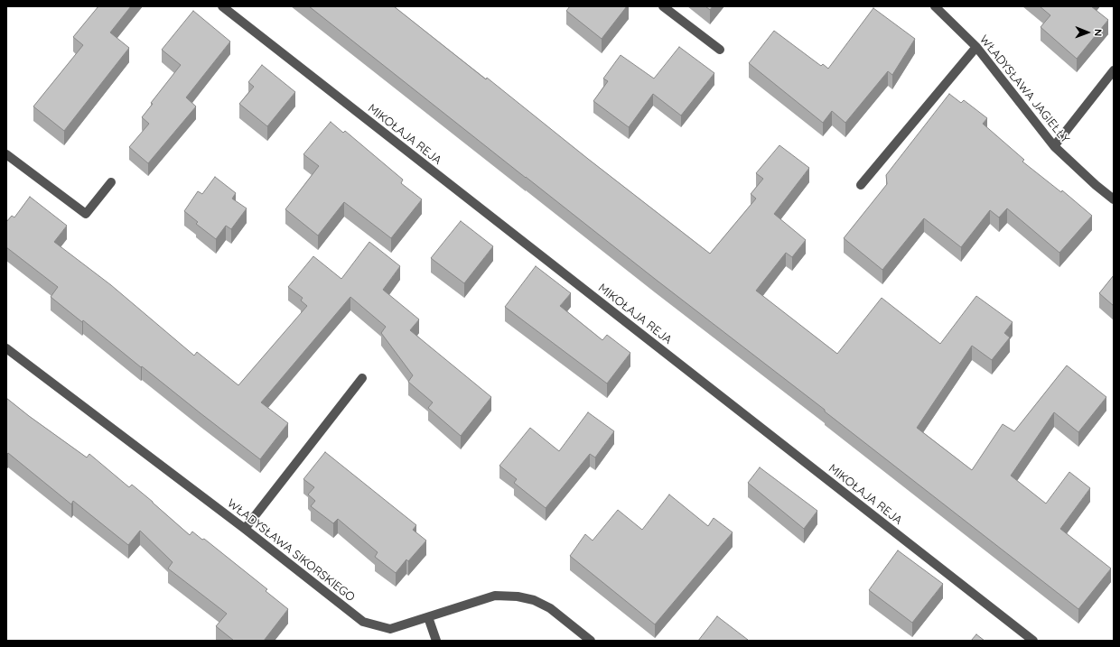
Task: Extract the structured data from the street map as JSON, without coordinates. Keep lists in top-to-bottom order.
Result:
{
  "streets": {
    "street": ["WŁADYSŁAWA JAGIEŁŁY", "MIKOŁAJA REJA", "WŁADYSŁAWA SIKORSKIEGO"]
  },
  "north": "right"
}
